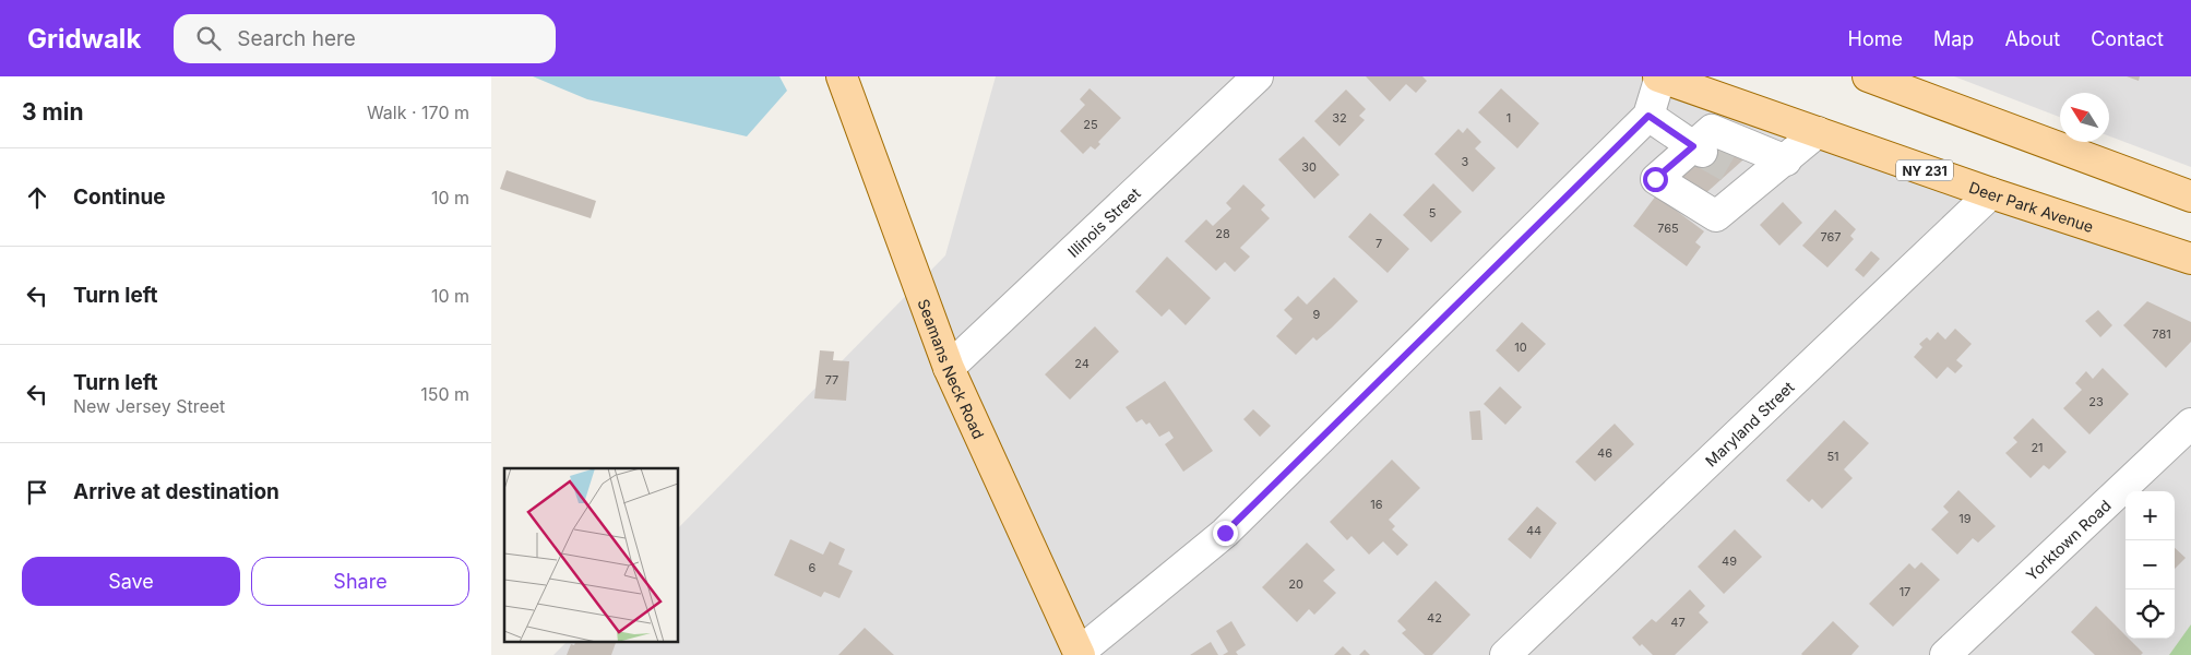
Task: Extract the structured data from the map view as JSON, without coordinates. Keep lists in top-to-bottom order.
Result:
{
  "streets": {
    "main road": ["NY 231", "Deer Park Avenue", "Seamans Neck Road"],
    "street": ["Illinois Street", "Maryland Street", "Yorktown Road"]
  },
  "crossings": [
    ["Deer Park Avenue", "Maryland Street"],
    ["Illinois Street", "Seamans Neck Road"]
  ],
  "house_numbers": [
    "32",
    "1",
    "25",
    "3",
    "30",
    "5",
    "765",
    "28",
    "767",
    "7",
    "9",
    "781",
    "10",
    "24",
    "77",
    "23",
    "21",
    "46",
    "51",
    "16",
    "19",
    "44",
    "49",
    "6",
    "20",
    "17",
    "42",
    "47"
  ],
  "north": "top left",
  "page": {
    "header": "Gridwalk",
    "search": "Search here",
    "nav": [
      "Home",
      "Map",
      "About",
      "Contact"
    ],
    "heading": ["3 min", "Walk · 170 m"],
    "list": [
      ["Continue", "10 m"],
      ["Turn left", "10 m"],
      ["Turn left", "New Jersey Street", "150 m"],
      "Arrive at destination"
    ],
    "map_buttons": ["+", "−"],
    "buttons": ["Save", "Share"]
  }
}
